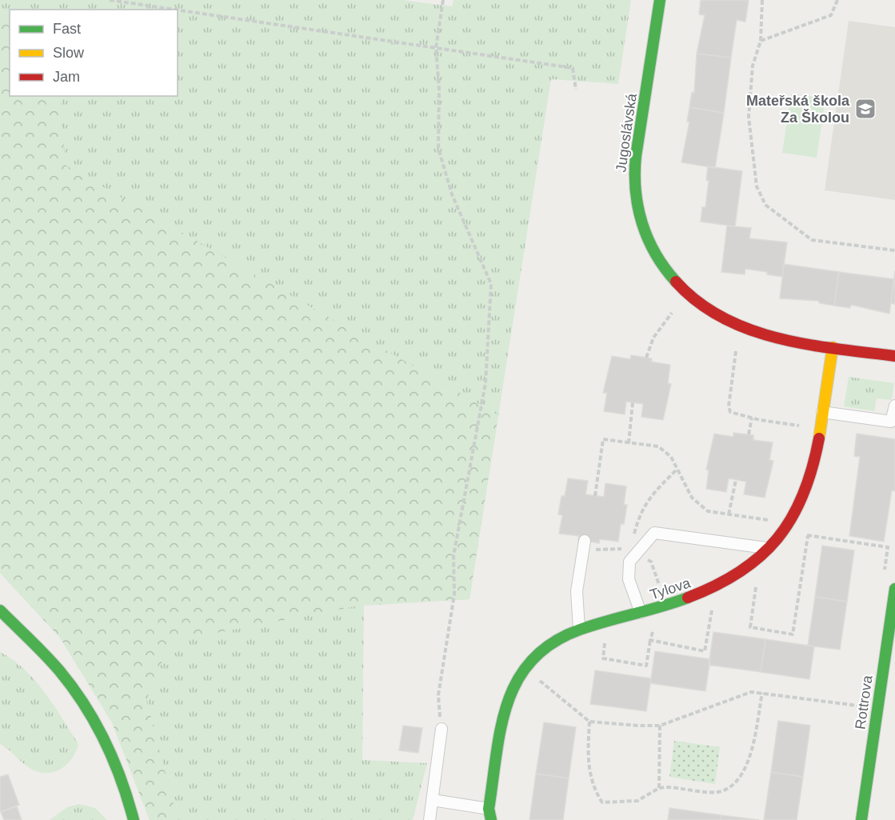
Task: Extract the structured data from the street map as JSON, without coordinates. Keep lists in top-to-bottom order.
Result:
{
  "streets": {
    "main road": ["Jugoslávská", "Tylova", "Rottrova"]
  },
  "crossings": [
    ["Jugoslávská", "Tylova"]
  ],
  "places": {
    "school or university": ["Mateřská škola Za Školou"]
  },
  "legend": ["Fast", "Slow", "Jam"]
}
